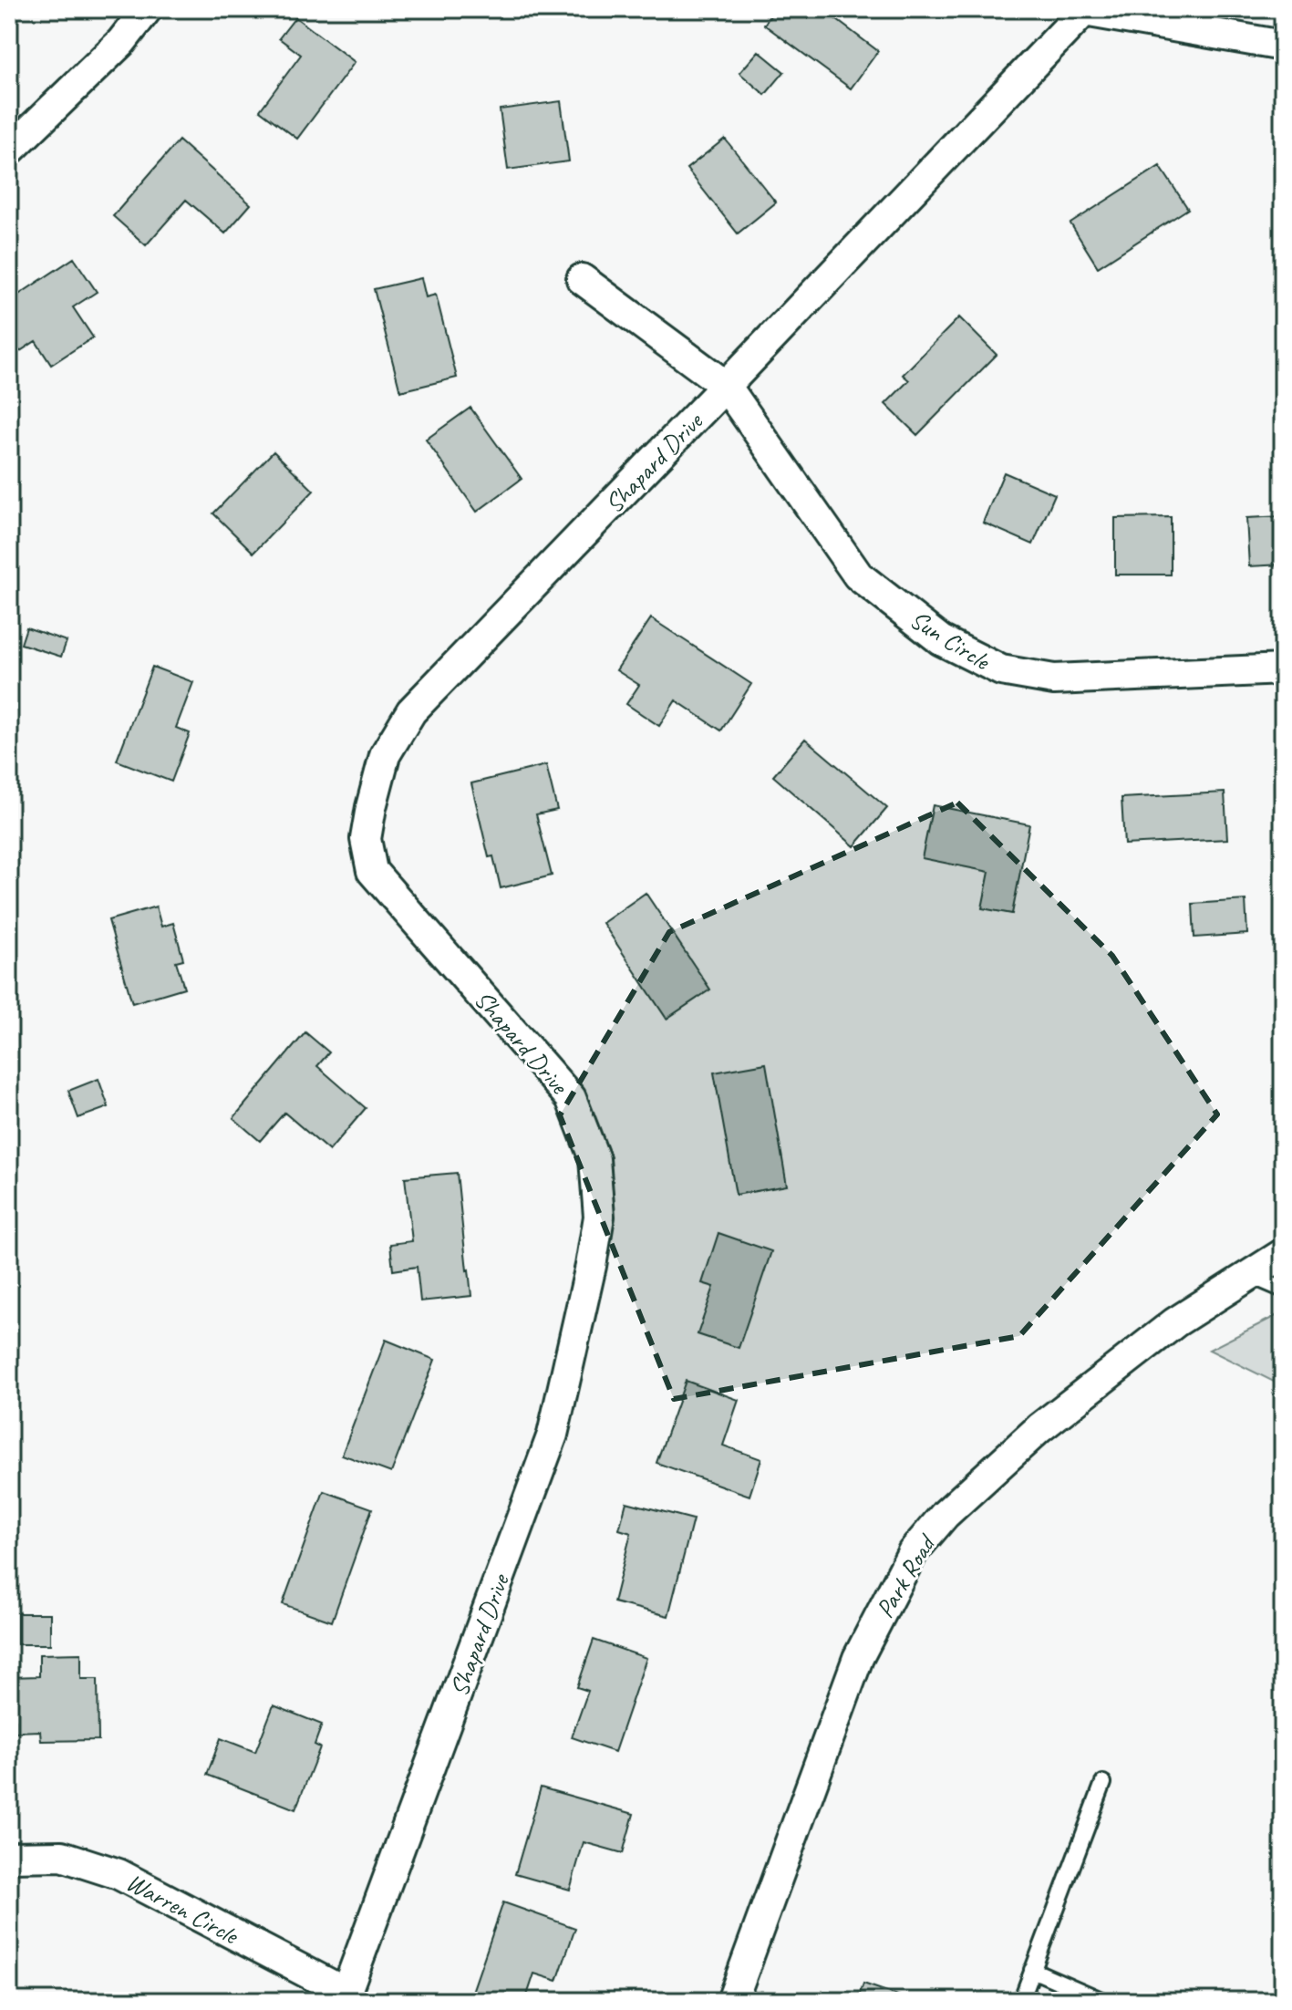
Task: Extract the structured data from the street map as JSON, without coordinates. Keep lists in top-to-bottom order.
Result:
{
  "streets": {
    "street": [
      "Shapard Drive",
      "Sun Circle",
      "Park Road",
      "Warren Circle"
    ]
  },
  "crossings": [
    ["Shapard Drive", "Sun Circle"],
    ["Shapard Drive", "Warren Circle"]
  ]
}
